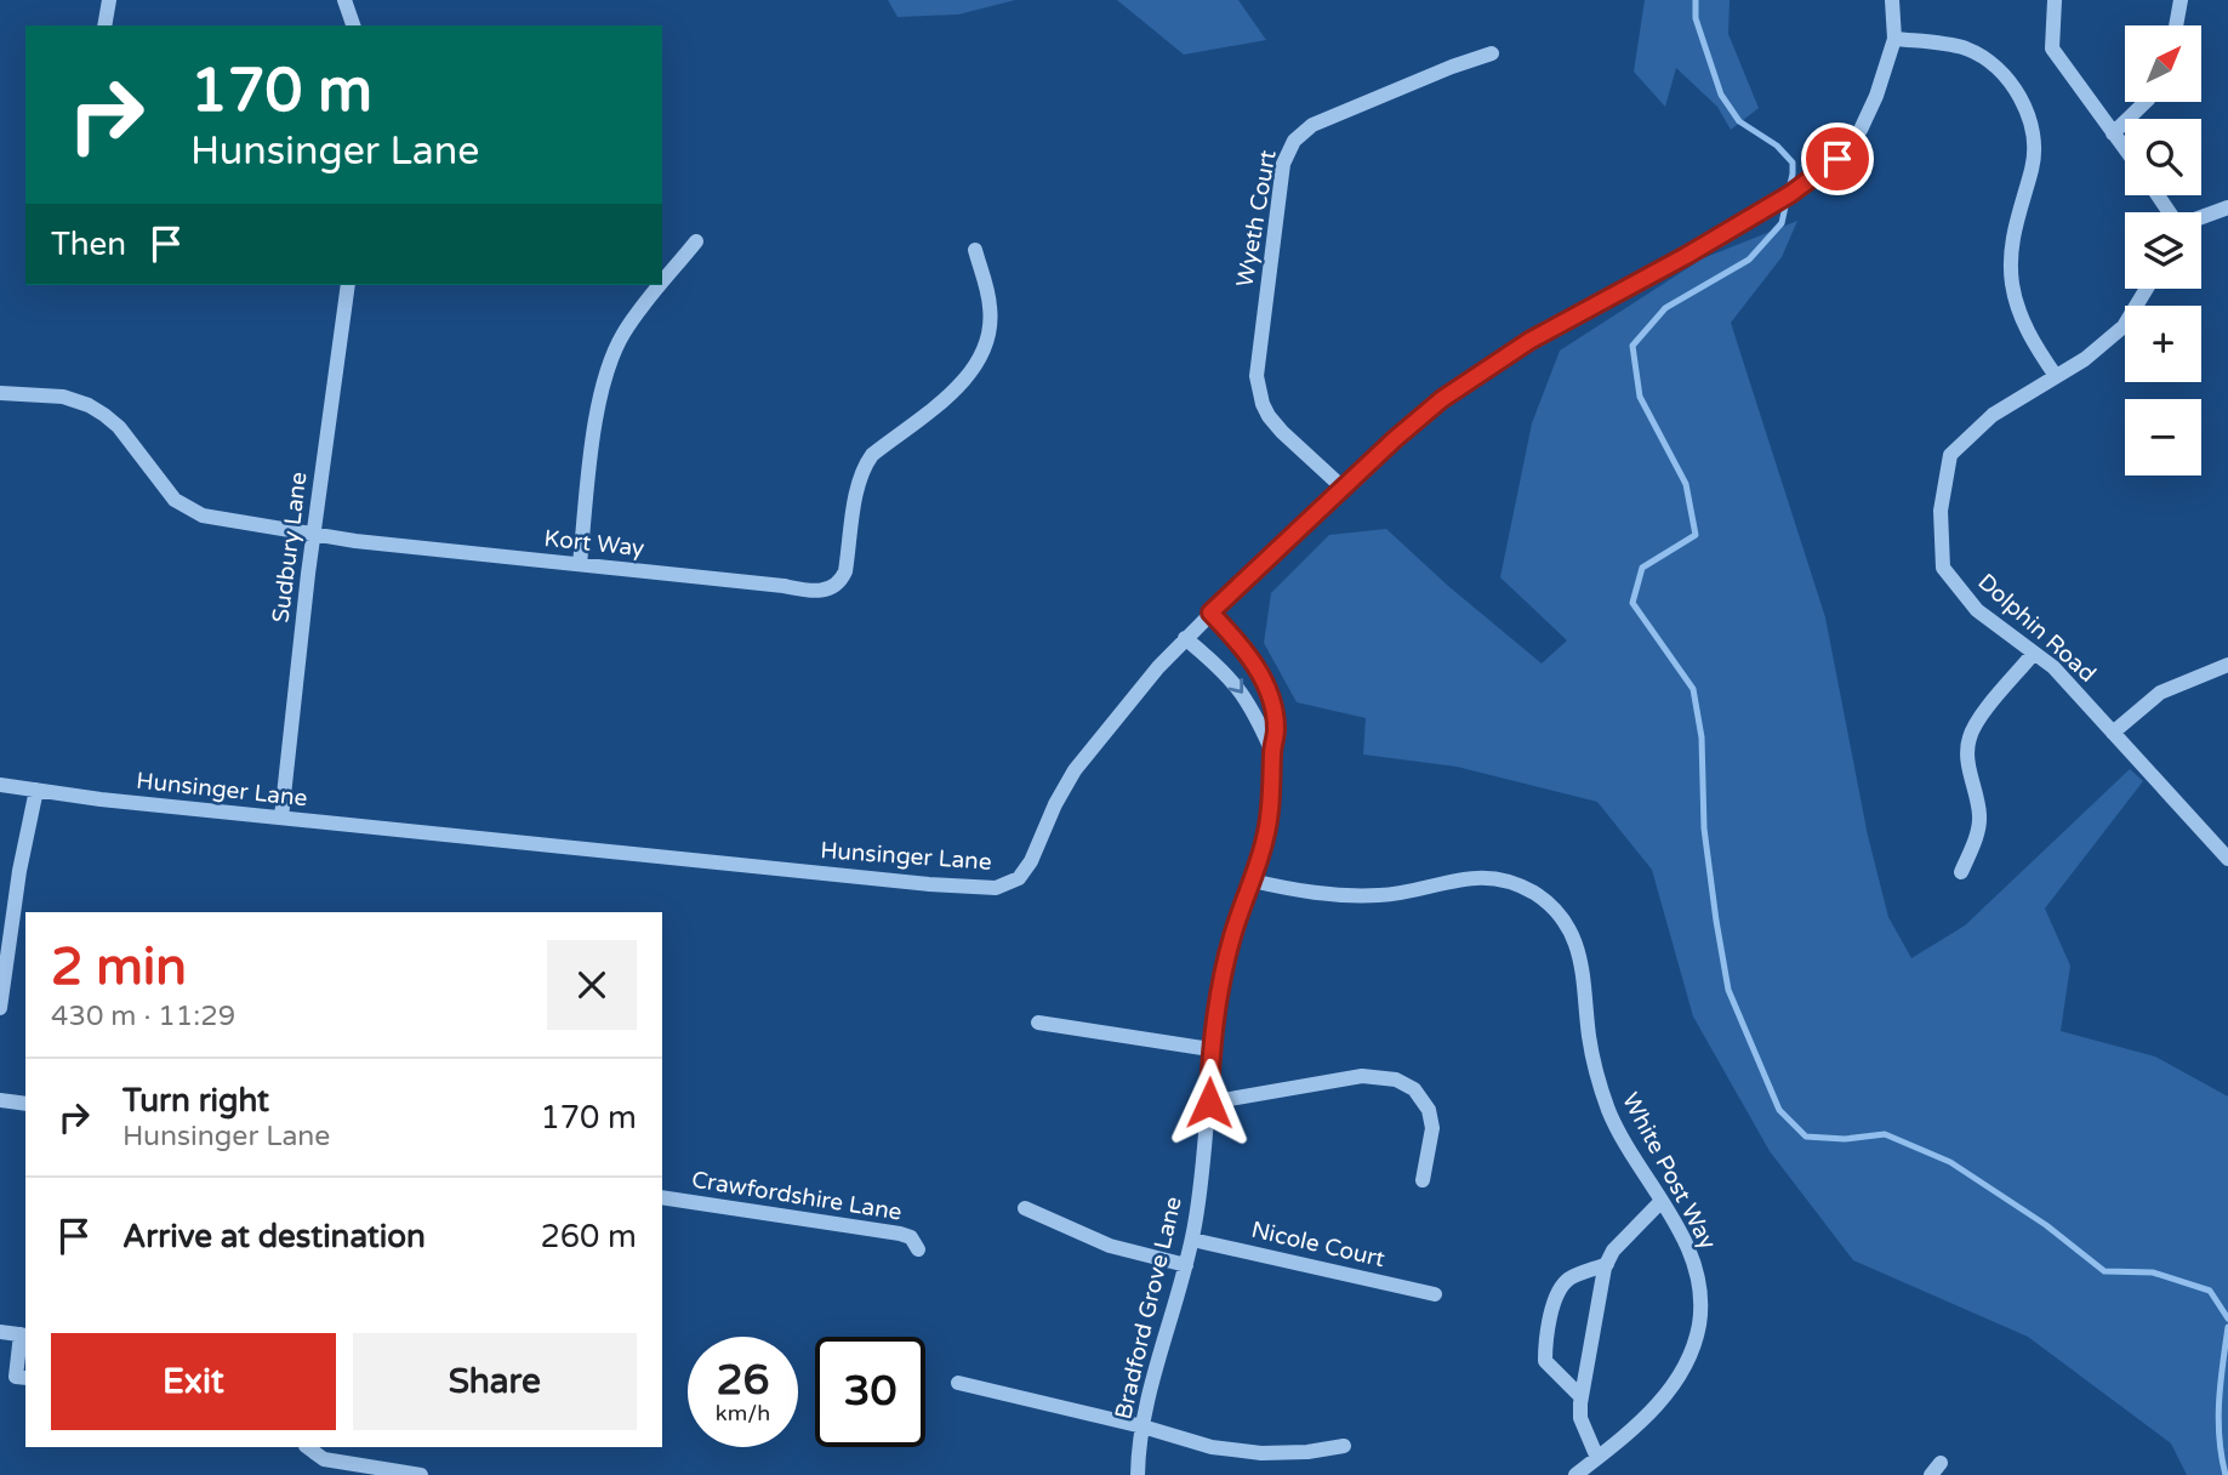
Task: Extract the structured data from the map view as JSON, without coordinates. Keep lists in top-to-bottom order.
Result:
{
  "streets": {
    "street": [
      "Wyeth Court",
      "Kort Way",
      "Sudbury Lane",
      "Dolphin Road",
      "Hunsinger Lane",
      "White Post Way",
      "Crawfordshire Lane",
      "Nicole Court",
      "Bradford Grove Lane"
    ]
  },
  "crossings": [
    ["Wyeth Court", "Hunsinger Lane"],
    ["Kort Way", "Sudbury Lane"],
    ["Sudbury Lane", "Hunsinger Lane"],
    ["Hunsinger Lane", "Bradford Grove Lane"],
    ["White Post Way", "Bradford Grove Lane"],
    ["Nicole Court", "Bradford Grove Lane"]
  ],
  "north": "top right",
  "page": {
    "map_buttons": ["+", "−"],
    "turn": ["170 m", "Hunsinger Lane"],
    "then": "Then",
    "heading": ["2 min", "430 m · 11:29"],
    "list": [
      {
        "name": "Turn right",
        "note": "Hunsinger Lane",
        "value": "170 m"
      },
      {
        "name": "Arrive at destination",
        "value": "260 m"
      }
    ],
    "buttons": ["Exit", "Share"],
    "speed": "26 km/h",
    "limit": "30"
  }
}
